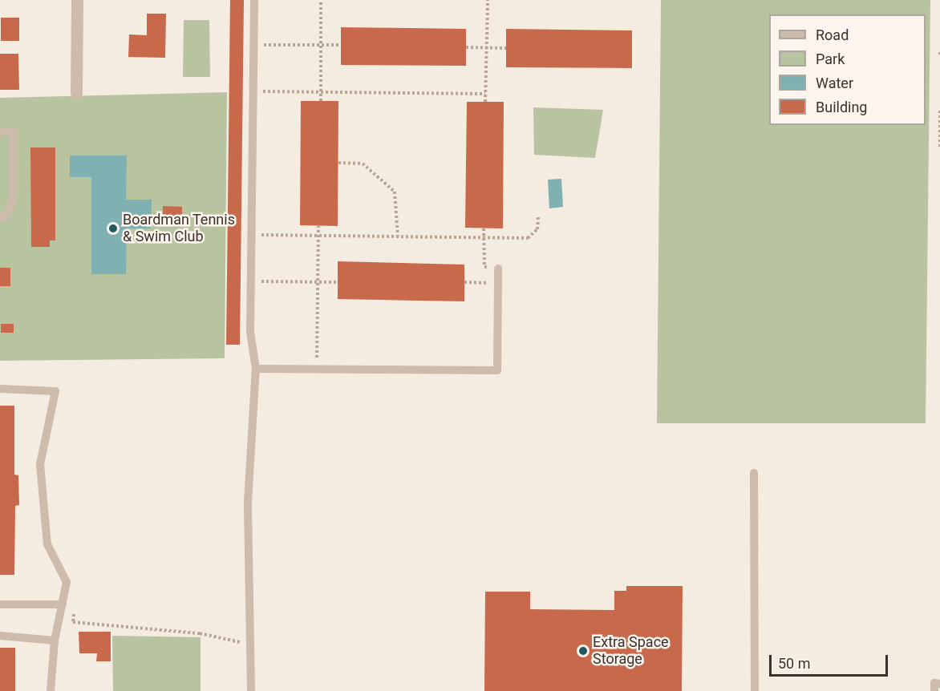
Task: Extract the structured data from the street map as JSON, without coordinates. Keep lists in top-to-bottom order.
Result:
{
  "places": ["Boardman Tennis & Swim Club", "Extra Space Storage"],
  "legend": [
    "Road",
    "Park",
    "Water",
    "Building"
  ],
  "scale_bar": "50 m"
}
